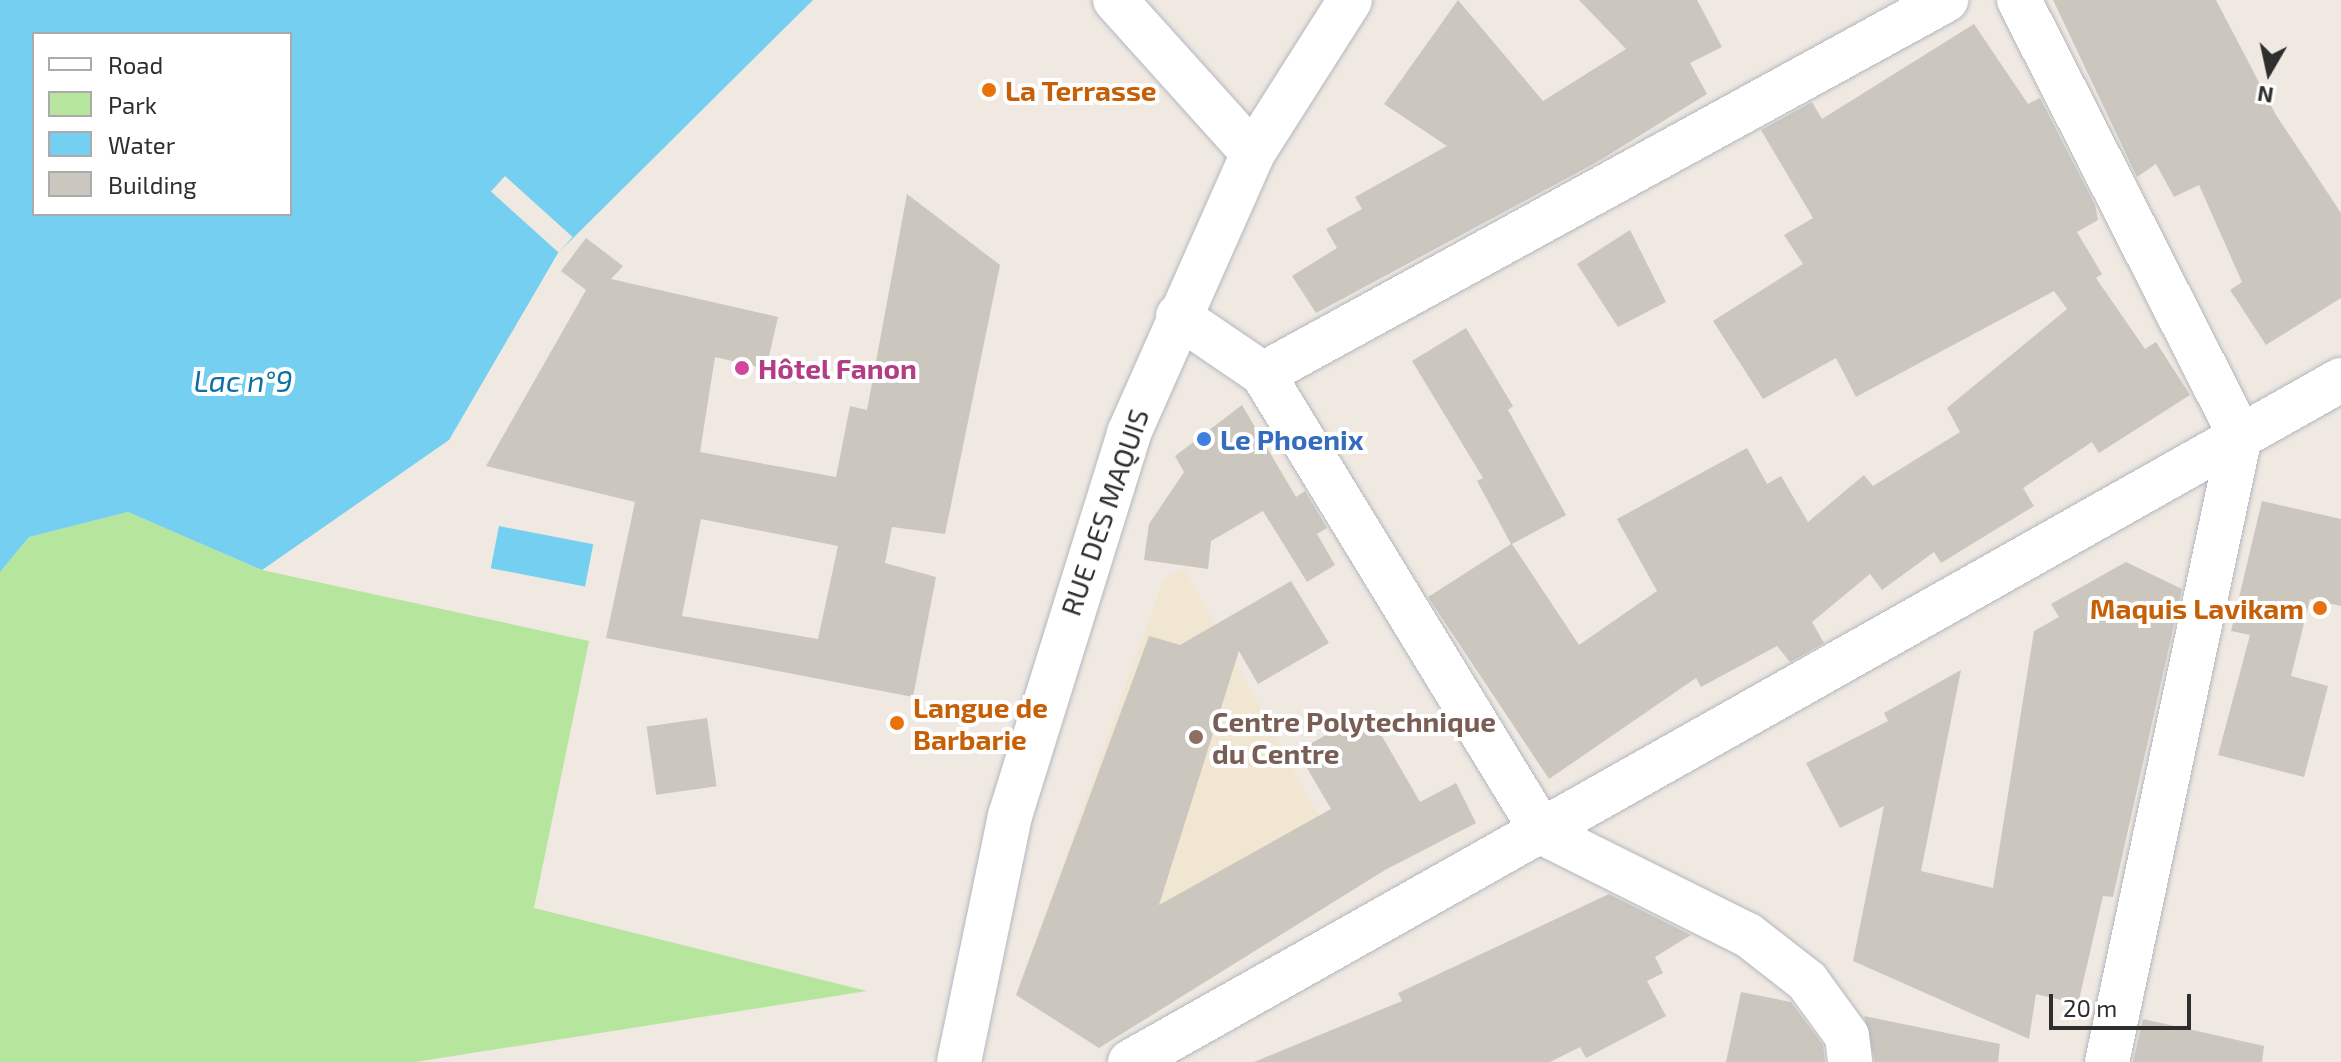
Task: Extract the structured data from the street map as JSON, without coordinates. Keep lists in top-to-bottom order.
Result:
{
  "streets": {
    "street": ["RUE DES MAQUIS"]
  },
  "water": ["Lac n°9"],
  "places": [
    "La Terrasse",
    "Hôtel Fanon",
    "Le Phoenix",
    "Maquis Lavikam",
    "Langue de Barbarie",
    "Centre Polytechnique du Centre"
  ],
  "legend": [
    "Road",
    "Park",
    "Water",
    "Building"
  ],
  "scale_bar": "20 m",
  "north": "bottom"
}
